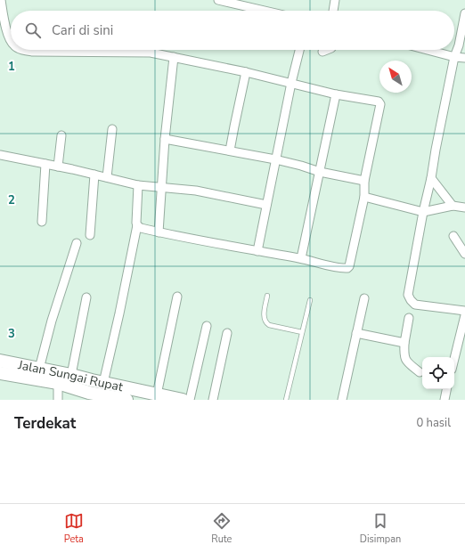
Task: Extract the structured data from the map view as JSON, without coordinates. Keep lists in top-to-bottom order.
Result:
{
  "streets": {
    "main road": ["Jalan Sungai Rupat"]
  },
  "north": "top left",
  "page": {
    "search": "Cari di sini",
    "heading": ["Terdekat", "0 hasil"],
    "nav": ["Peta", "Rute", "Disimpan"]
  },
  "grid": {
    "rows": ["1", "2", "3"]
  }
}
